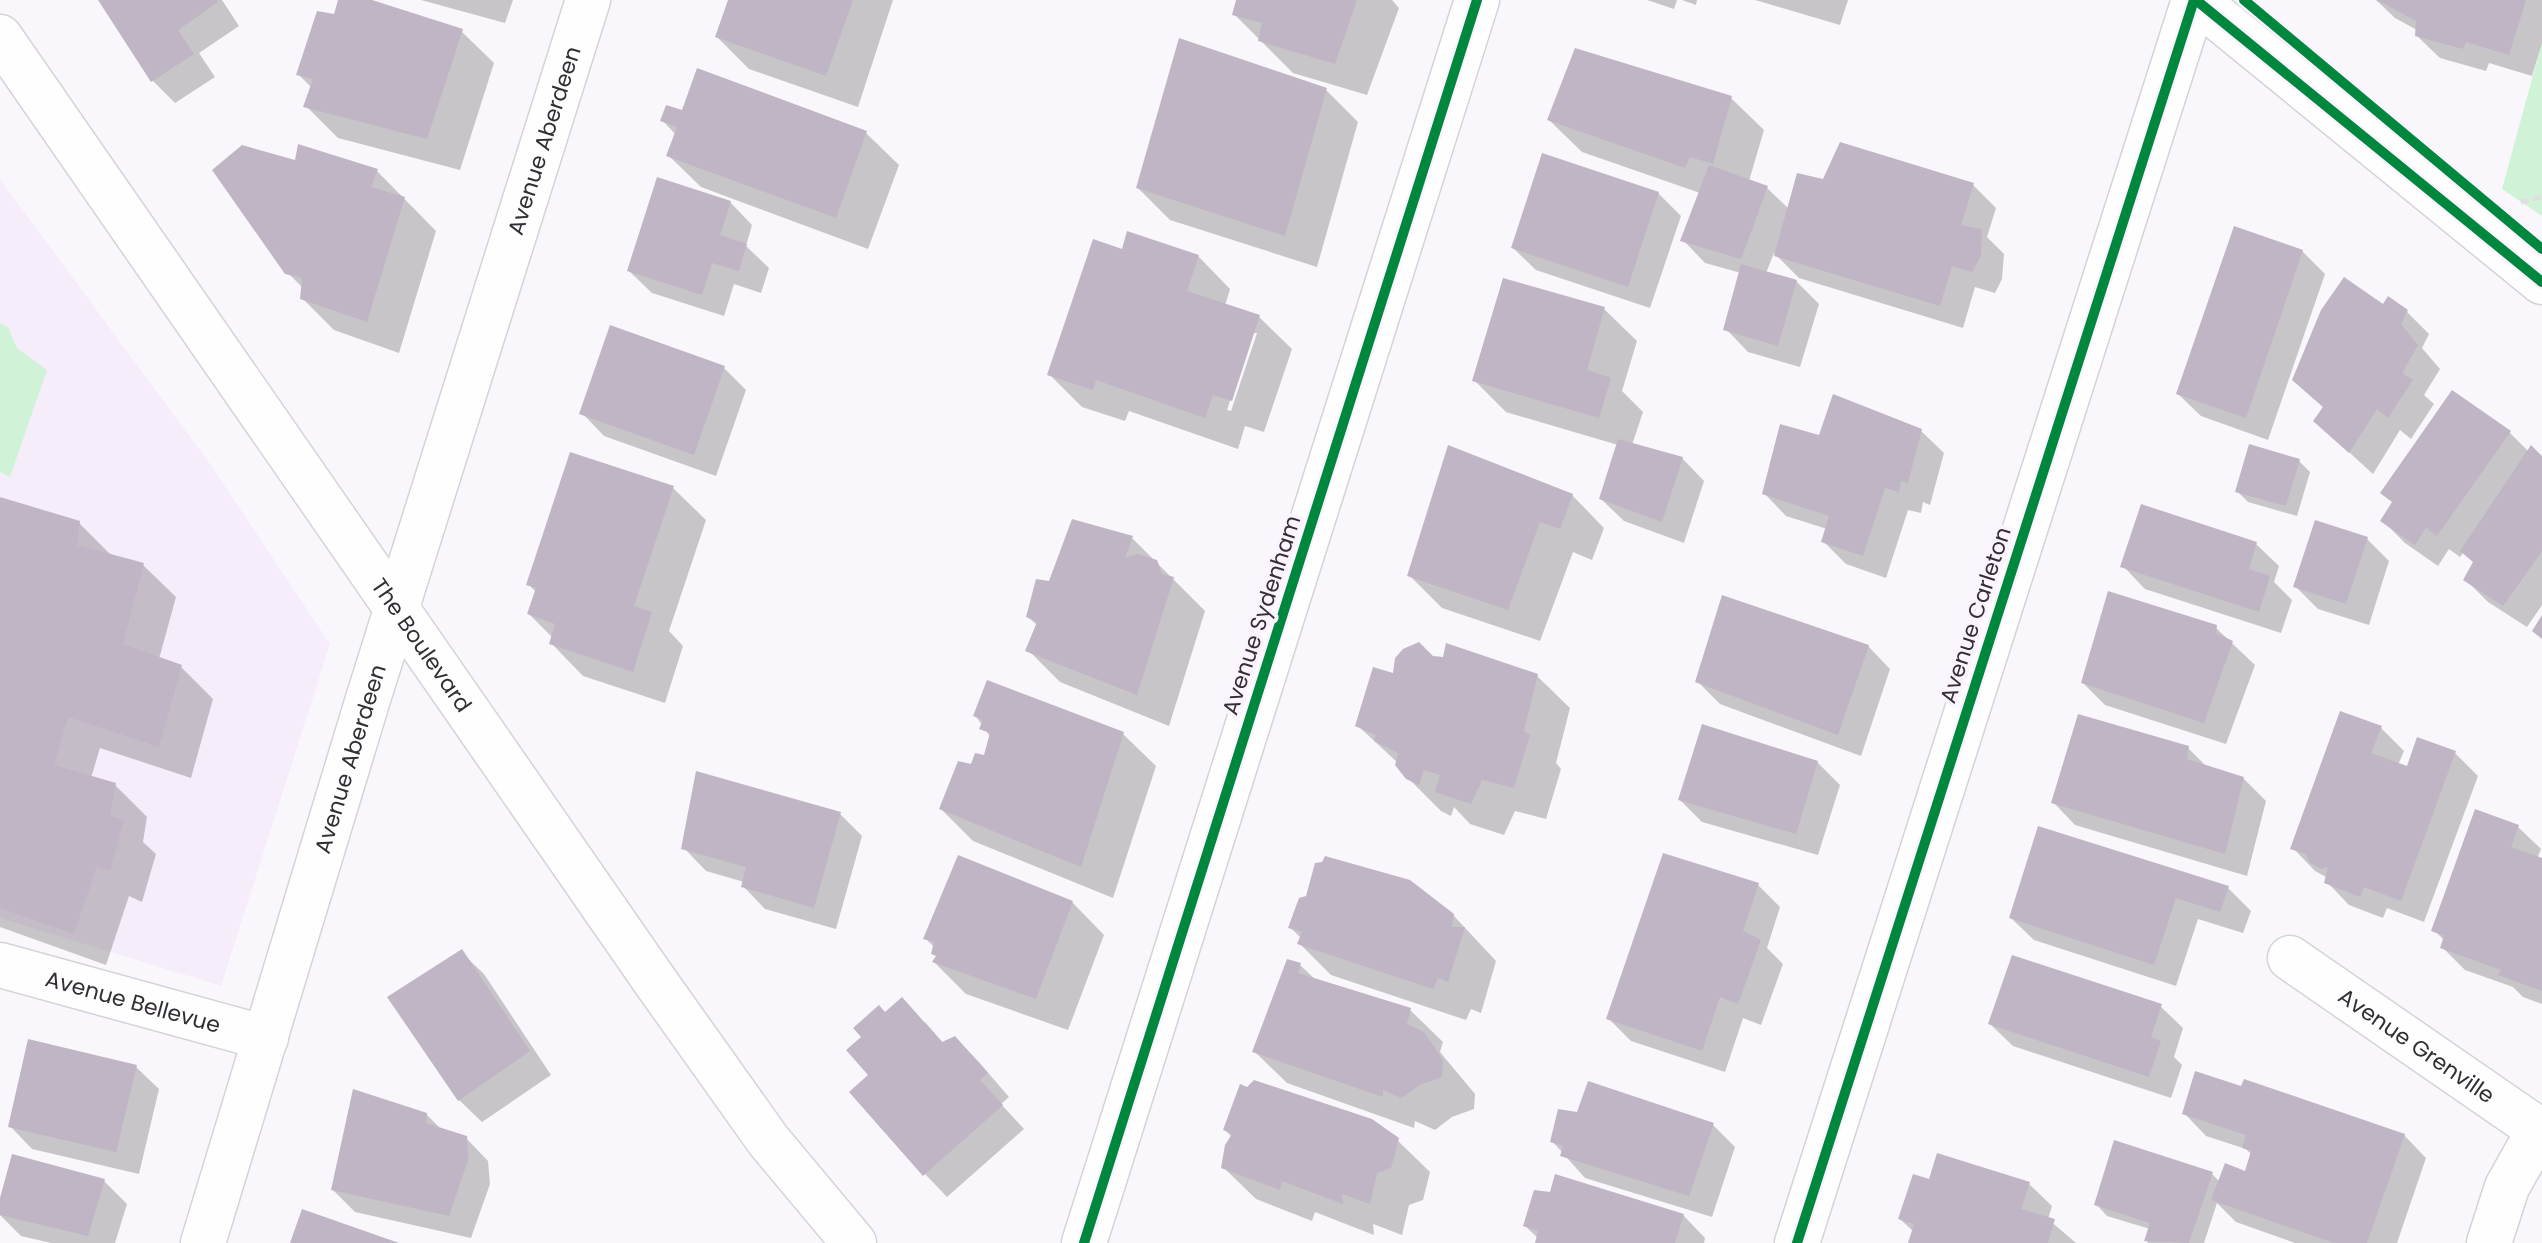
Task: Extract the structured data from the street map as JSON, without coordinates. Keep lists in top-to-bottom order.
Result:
{
  "streets": {
    "street": [
      "Avenue Aberdeen",
      "Avenue Sydenham",
      "Avenue Carleton",
      "The Boulevard",
      "Avenue Bellevue",
      "Avenue Grenville"
    ]
  },
  "crossings": [
    ["Avenue Aberdeen", "The Boulevard"],
    ["Avenue Aberdeen", "Avenue Bellevue"]
  ]
}
